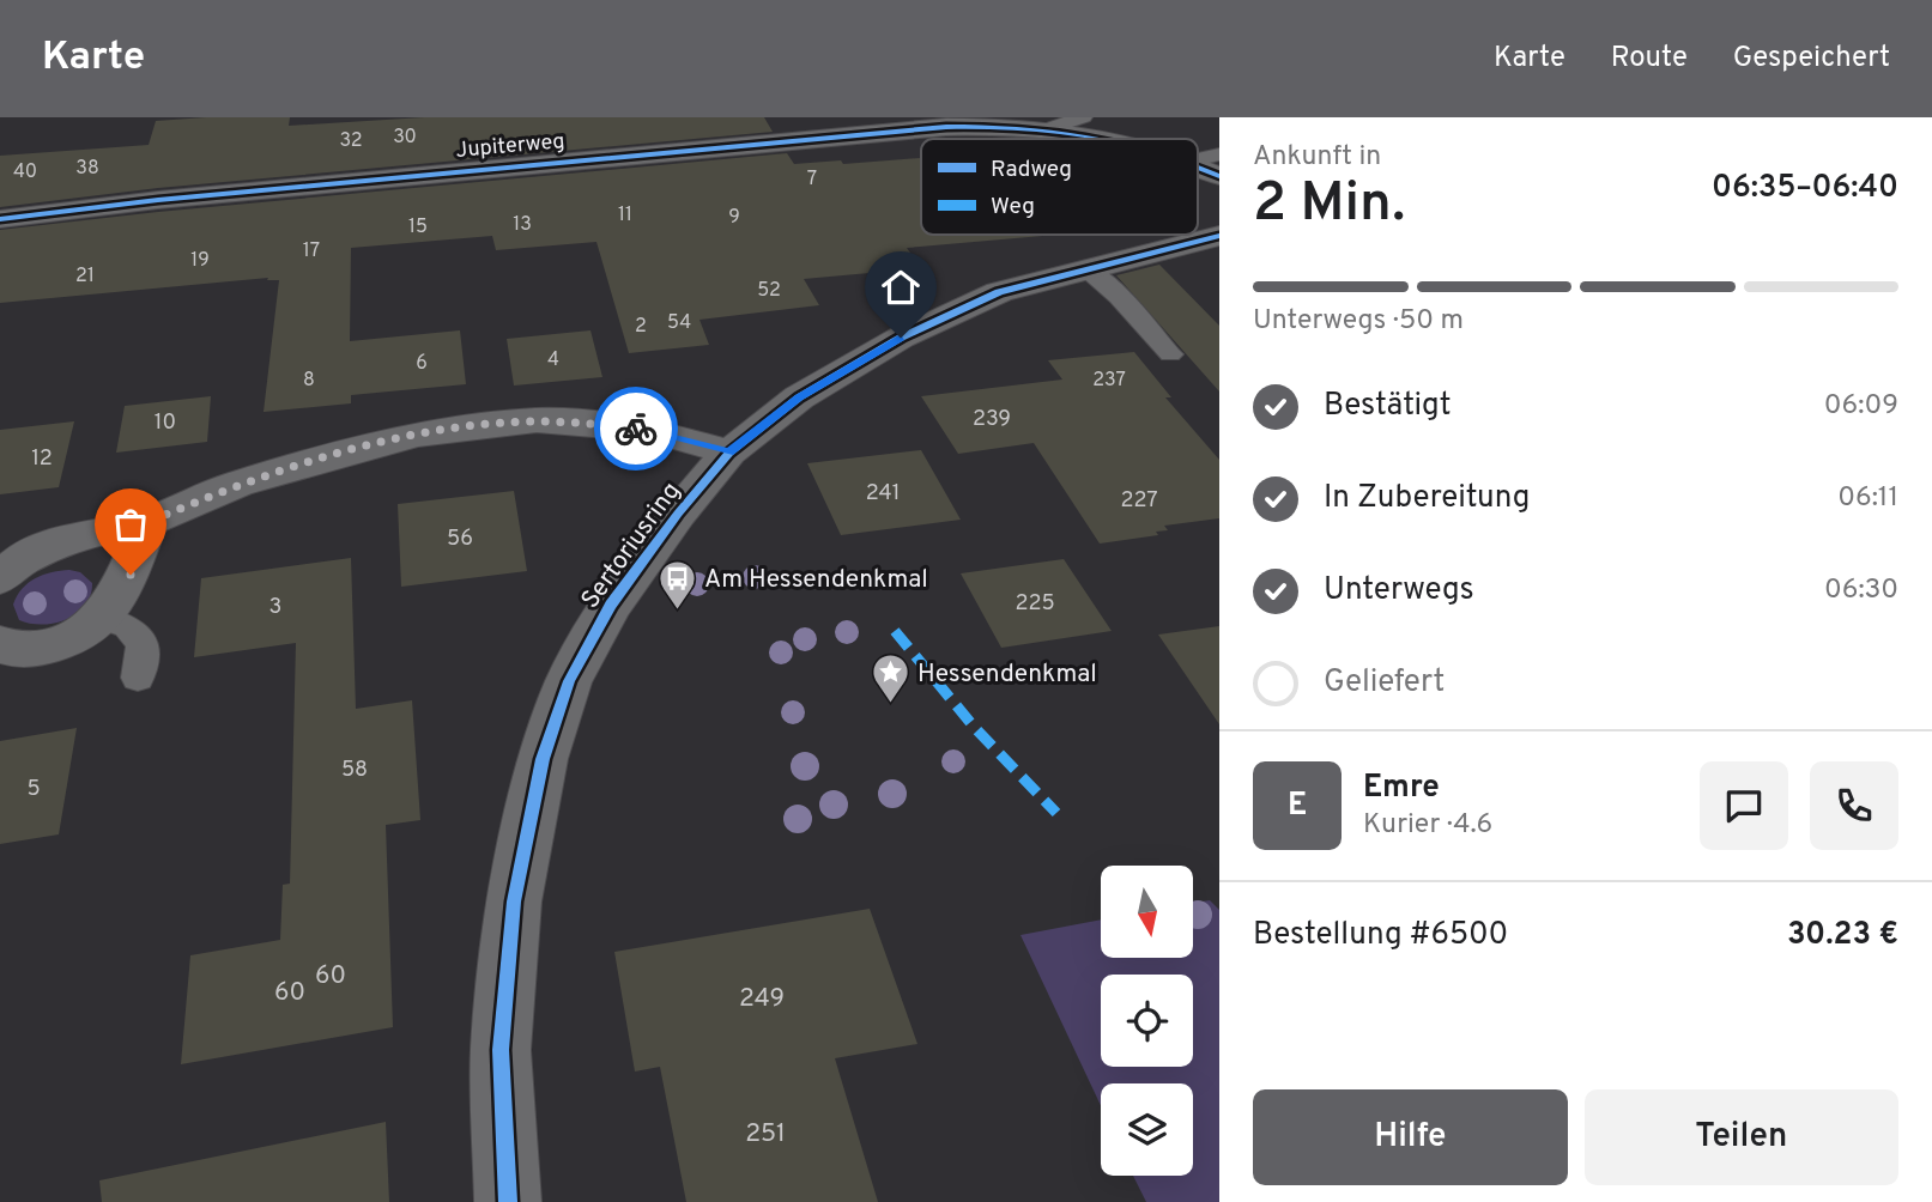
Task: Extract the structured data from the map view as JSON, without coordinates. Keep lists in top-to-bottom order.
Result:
{
  "streets": {
    "street": ["Jupiterweg", "Sertoriusring"]
  },
  "places": {
    "bus stop": ["Am Hessendenkmal"],
    "place": ["Hessendenkmal"]
  },
  "house_numbers": [
    "30",
    "32",
    "38",
    "40",
    "7",
    "11",
    "9",
    "13",
    "15",
    "17",
    "19",
    "21",
    "52",
    "54",
    "2",
    "4",
    "6",
    "8",
    "237",
    "239",
    "10",
    "12",
    "241",
    "227",
    "56",
    "225",
    "3",
    "58",
    "5",
    "60",
    "60",
    "249",
    "251"
  ],
  "legend": ["Radweg", "Weg"],
  "north": "bottom",
  "page": {
    "header": "Karte",
    "nav": ["Karte", "Route", "Gespeichert"],
    "heading": ["2 Min.", "Ankunft in", "06:35–06:40"],
    "panel": [
      "Emre",
      "Kurier · 4.6",
      "Bestellung #6500",
      "30.23 €"
    ],
    "bar": "Unterwegs · 50 m",
    "list": [
      ["Bestätigt", "06:09"],
      ["In Zubereitung", "06:11"],
      ["Unterwegs", "06:30"],
      "Geliefert"
    ],
    "round": "E",
    "buttons": ["Hilfe", "Teilen"]
  }
}
